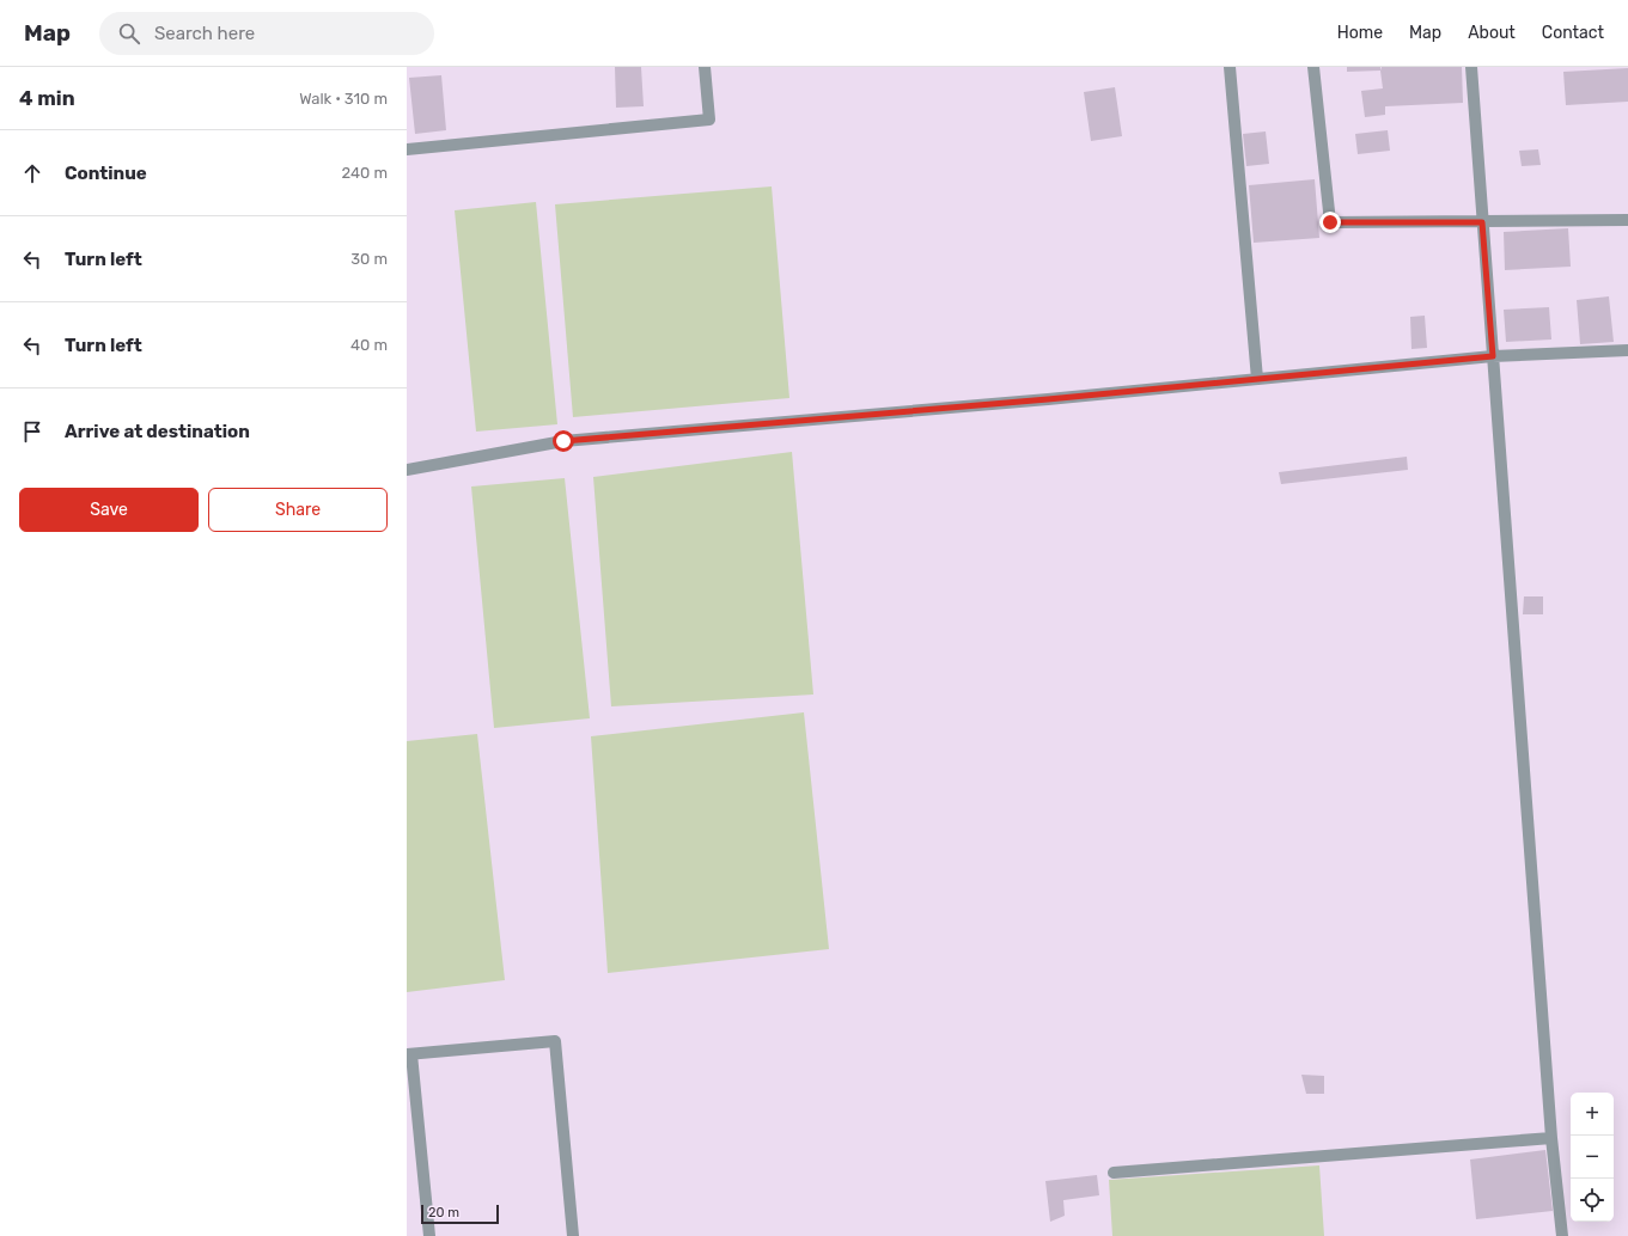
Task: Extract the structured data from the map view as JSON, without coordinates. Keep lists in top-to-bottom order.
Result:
{
  "scale_bar": "20 m",
  "page": {
    "header": "Map",
    "search": "Search here",
    "nav": [
      "Home",
      "Map",
      "About",
      "Contact"
    ],
    "heading": ["4 min", "Walk · 310 m"],
    "list": [
      ["Continue", "240 m"],
      ["Turn left", "30 m"],
      ["Turn left", "40 m"],
      "Arrive at destination"
    ],
    "buttons": ["Save", "Share"],
    "map_buttons": ["+", "−"],
    "scale": "20 m"
  }
}
